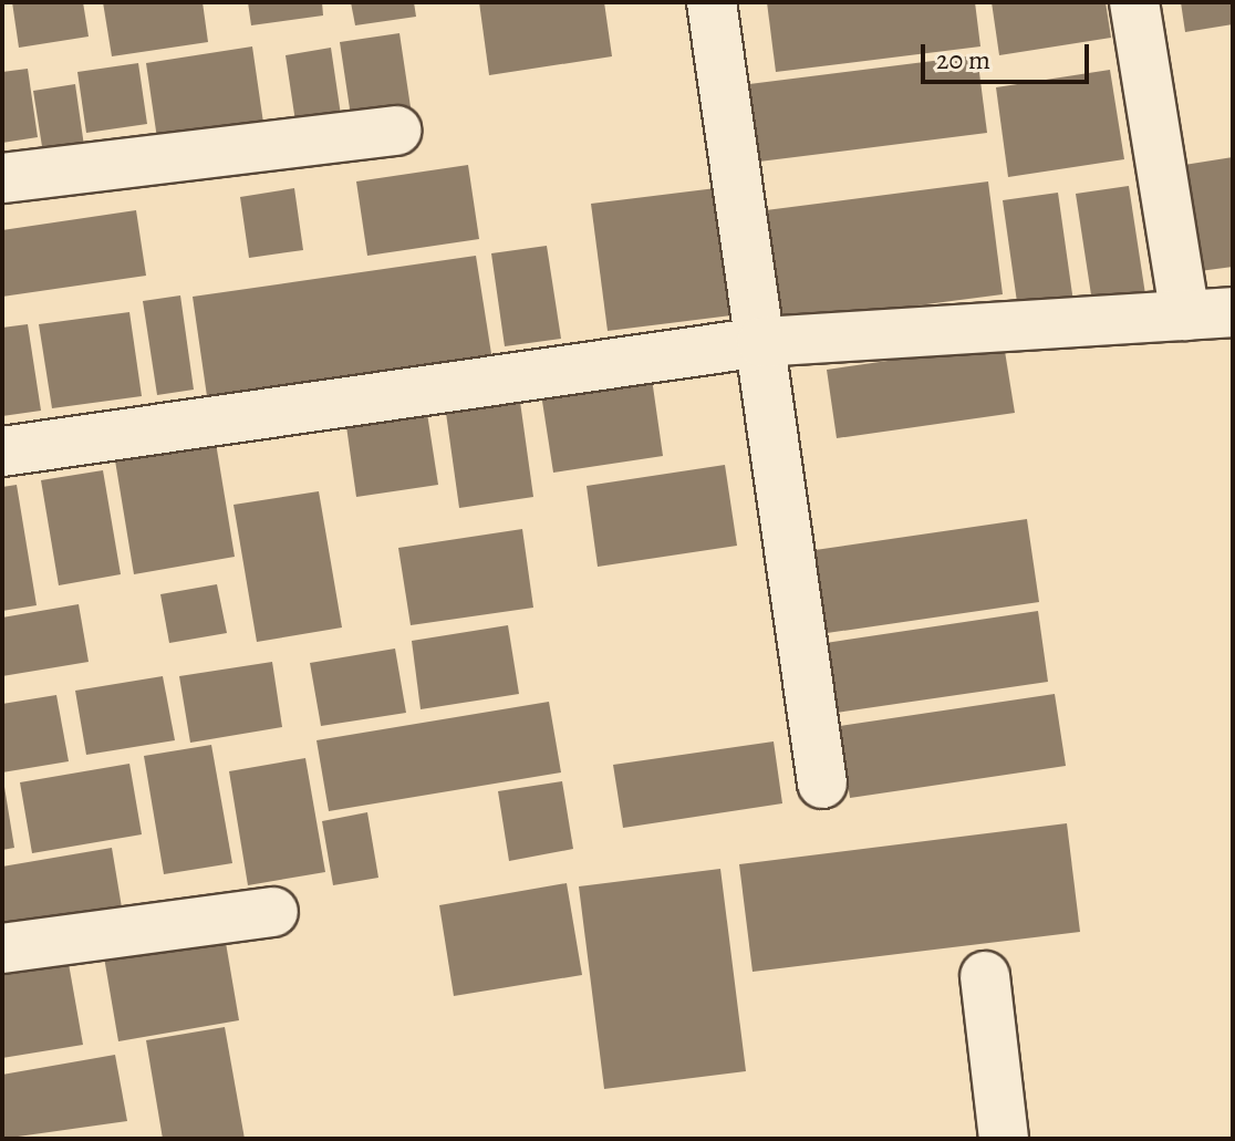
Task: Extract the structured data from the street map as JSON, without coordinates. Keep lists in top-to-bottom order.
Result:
{
  "scale_bar": "20 m"
}
